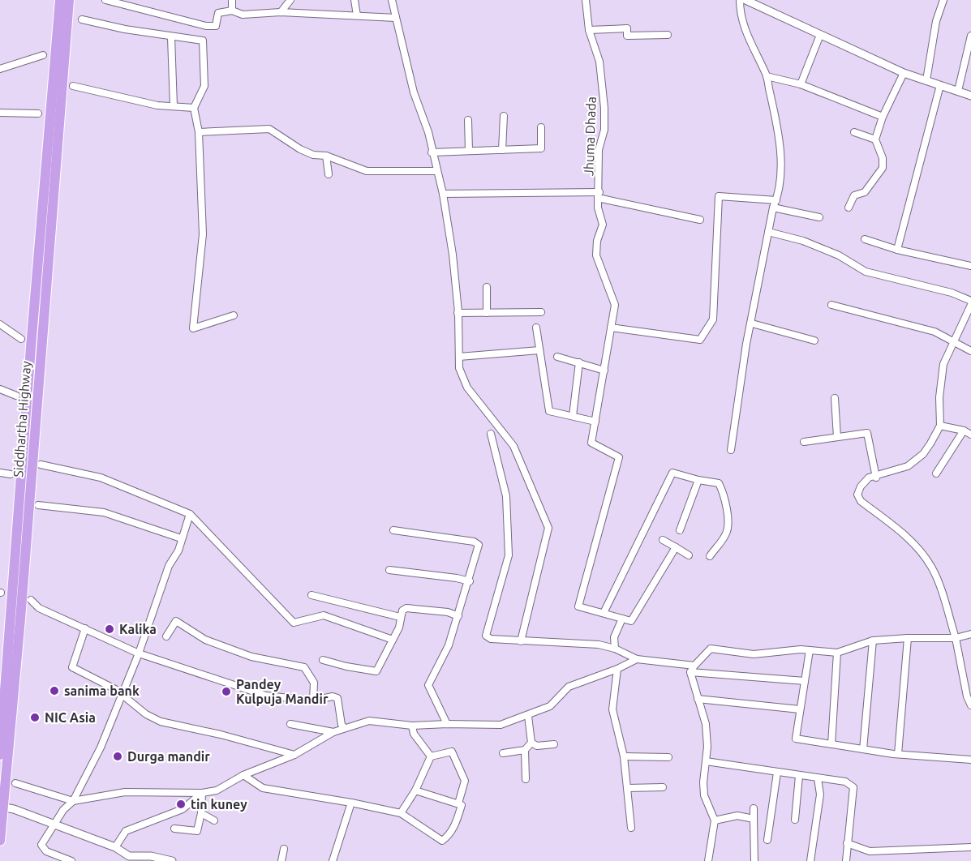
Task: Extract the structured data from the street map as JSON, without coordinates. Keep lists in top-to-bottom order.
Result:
{
  "streets": {
    "highway": ["Siddhartha Highway"],
    "street": ["Jhuma Dhada"]
  },
  "places": [
    "Kalika",
    "sanima bank",
    "Pandey Kulpuja Mandir",
    "NIC Asia",
    "Durga mandir",
    "tin kuney"
  ]
}
